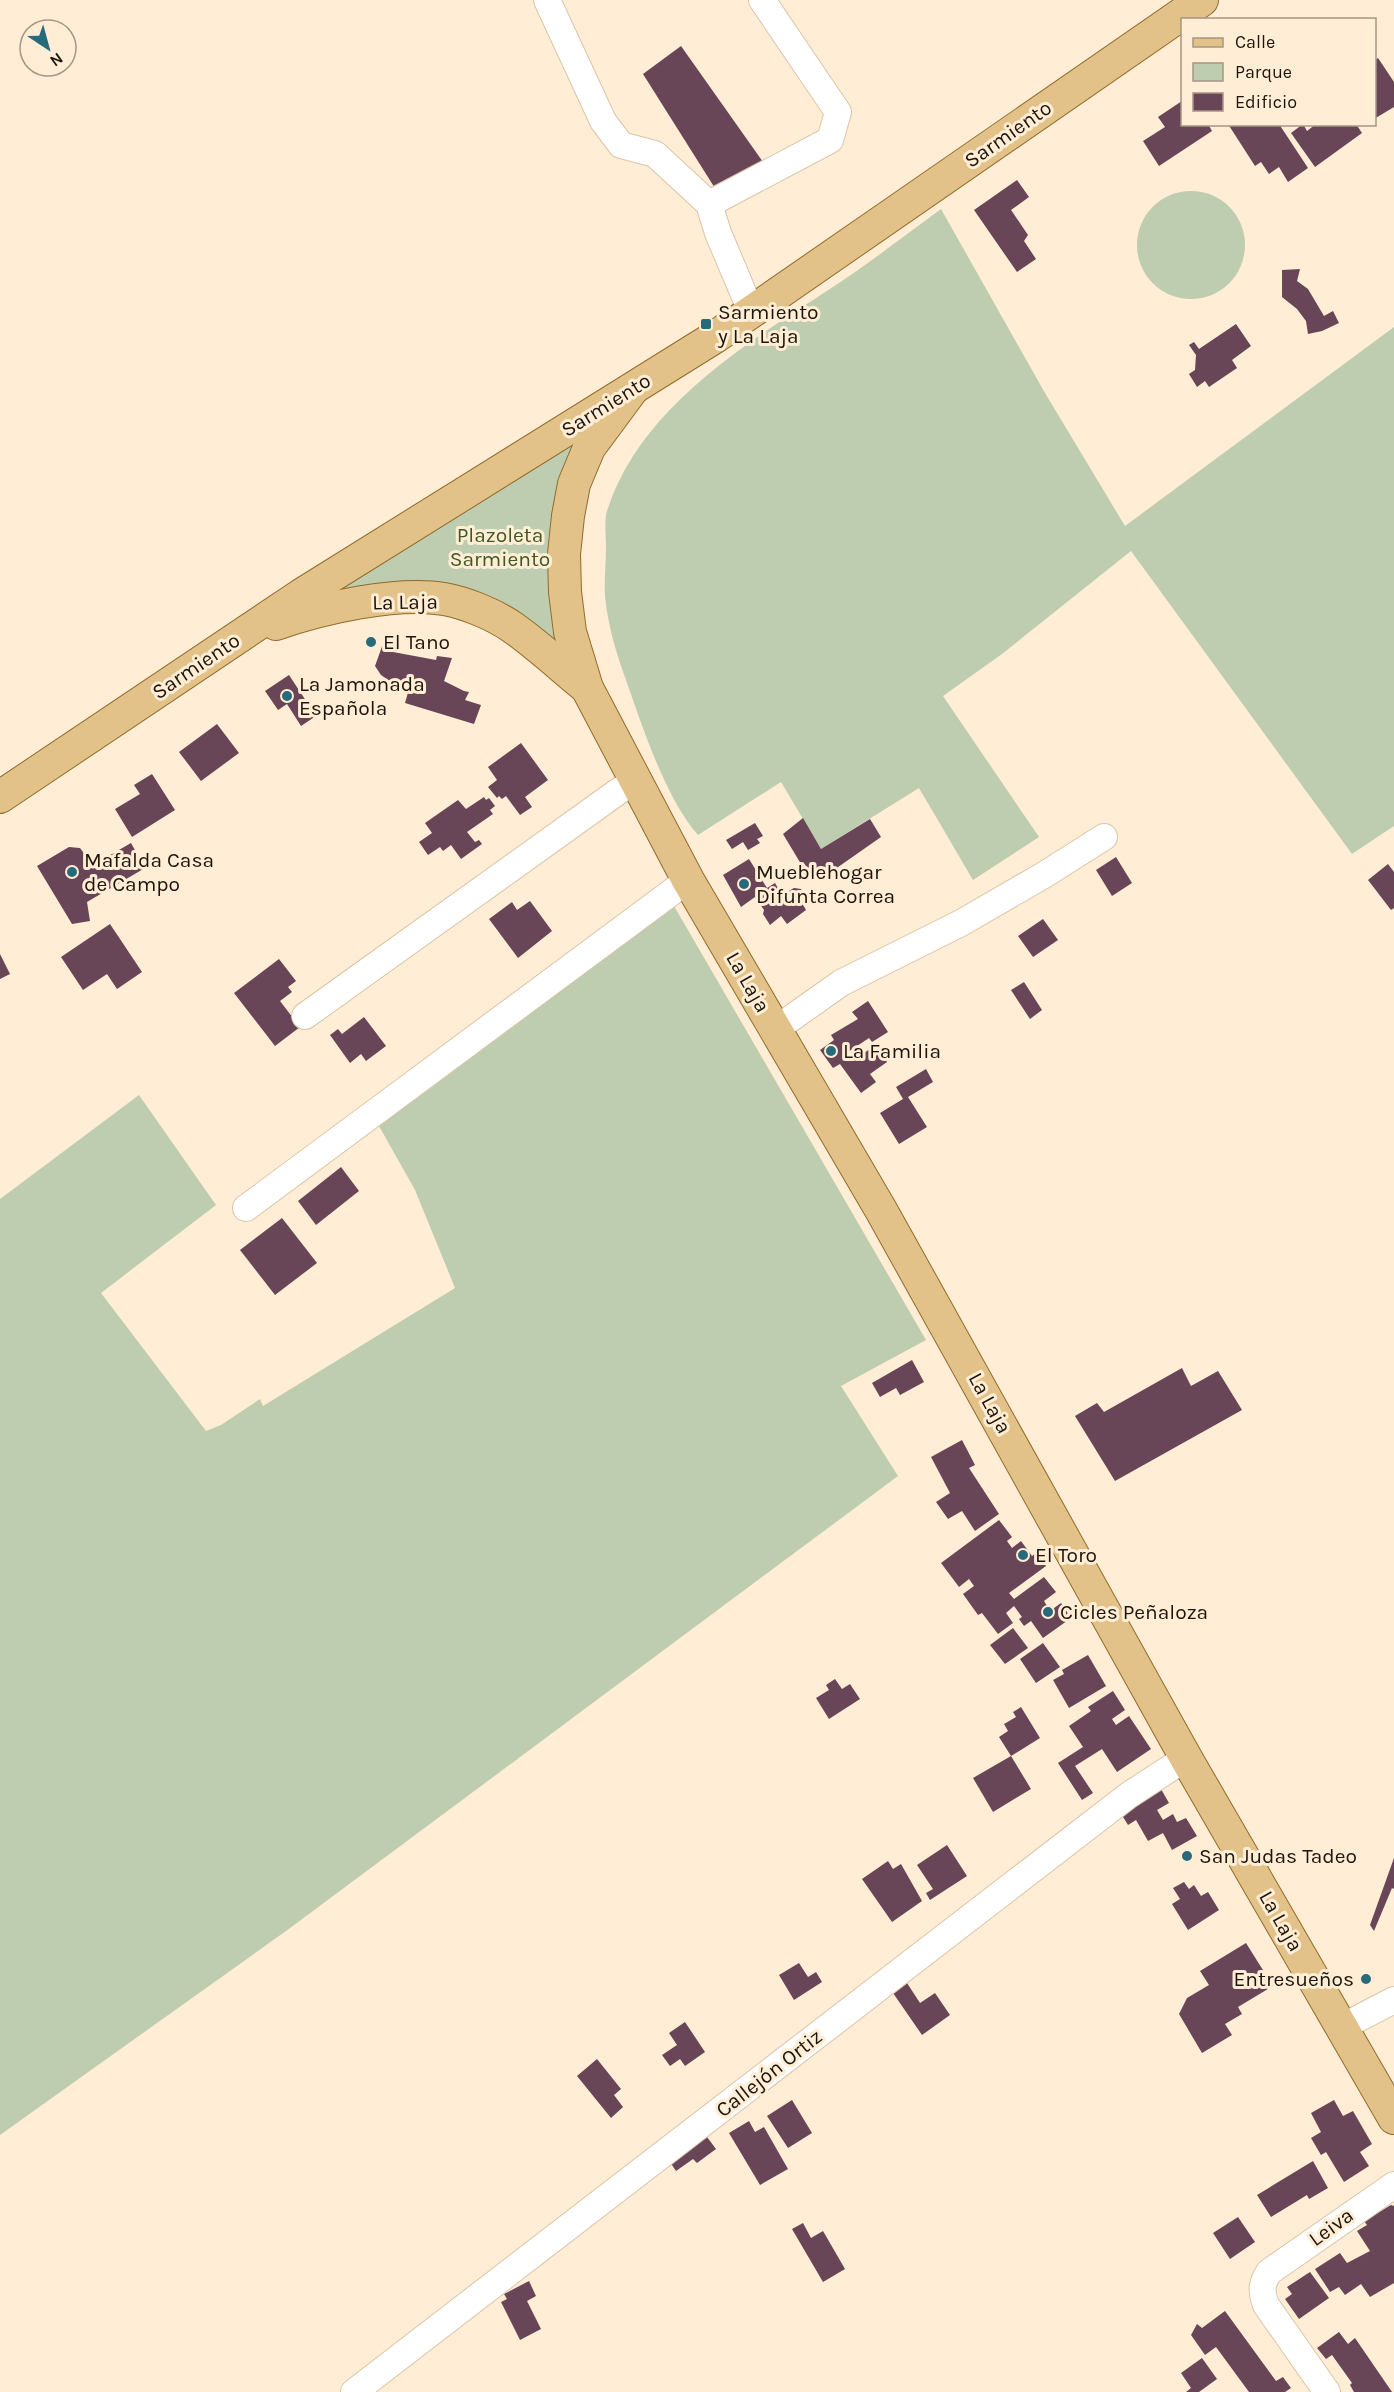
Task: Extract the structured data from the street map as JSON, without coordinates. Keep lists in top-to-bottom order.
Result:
{
  "streets": {
    "main road": ["Sarmiento", "La Laja"],
    "street": ["Callejón Ortiz", "Leiva"]
  },
  "crossings": [
    ["Sarmiento", "La Laja"],
    ["La Laja", "Callejón Ortiz"]
  ],
  "parks": ["Plazoleta Sarmiento"],
  "places": {
    "transit": ["Sarmiento y La Laja"],
    "other": [
      "El Tano",
      "La Jamonada Española",
      "Mafalda Casa de Campo",
      "Mueblehogar Difunta Correa",
      "La Familia",
      "El Toro",
      "Cicles Peñaloza",
      "San Judas Tadeo",
      "Entresueños"
    ]
  },
  "legend": ["Calle", "Parque", "Edificio"],
  "north": "bottom right"
}
